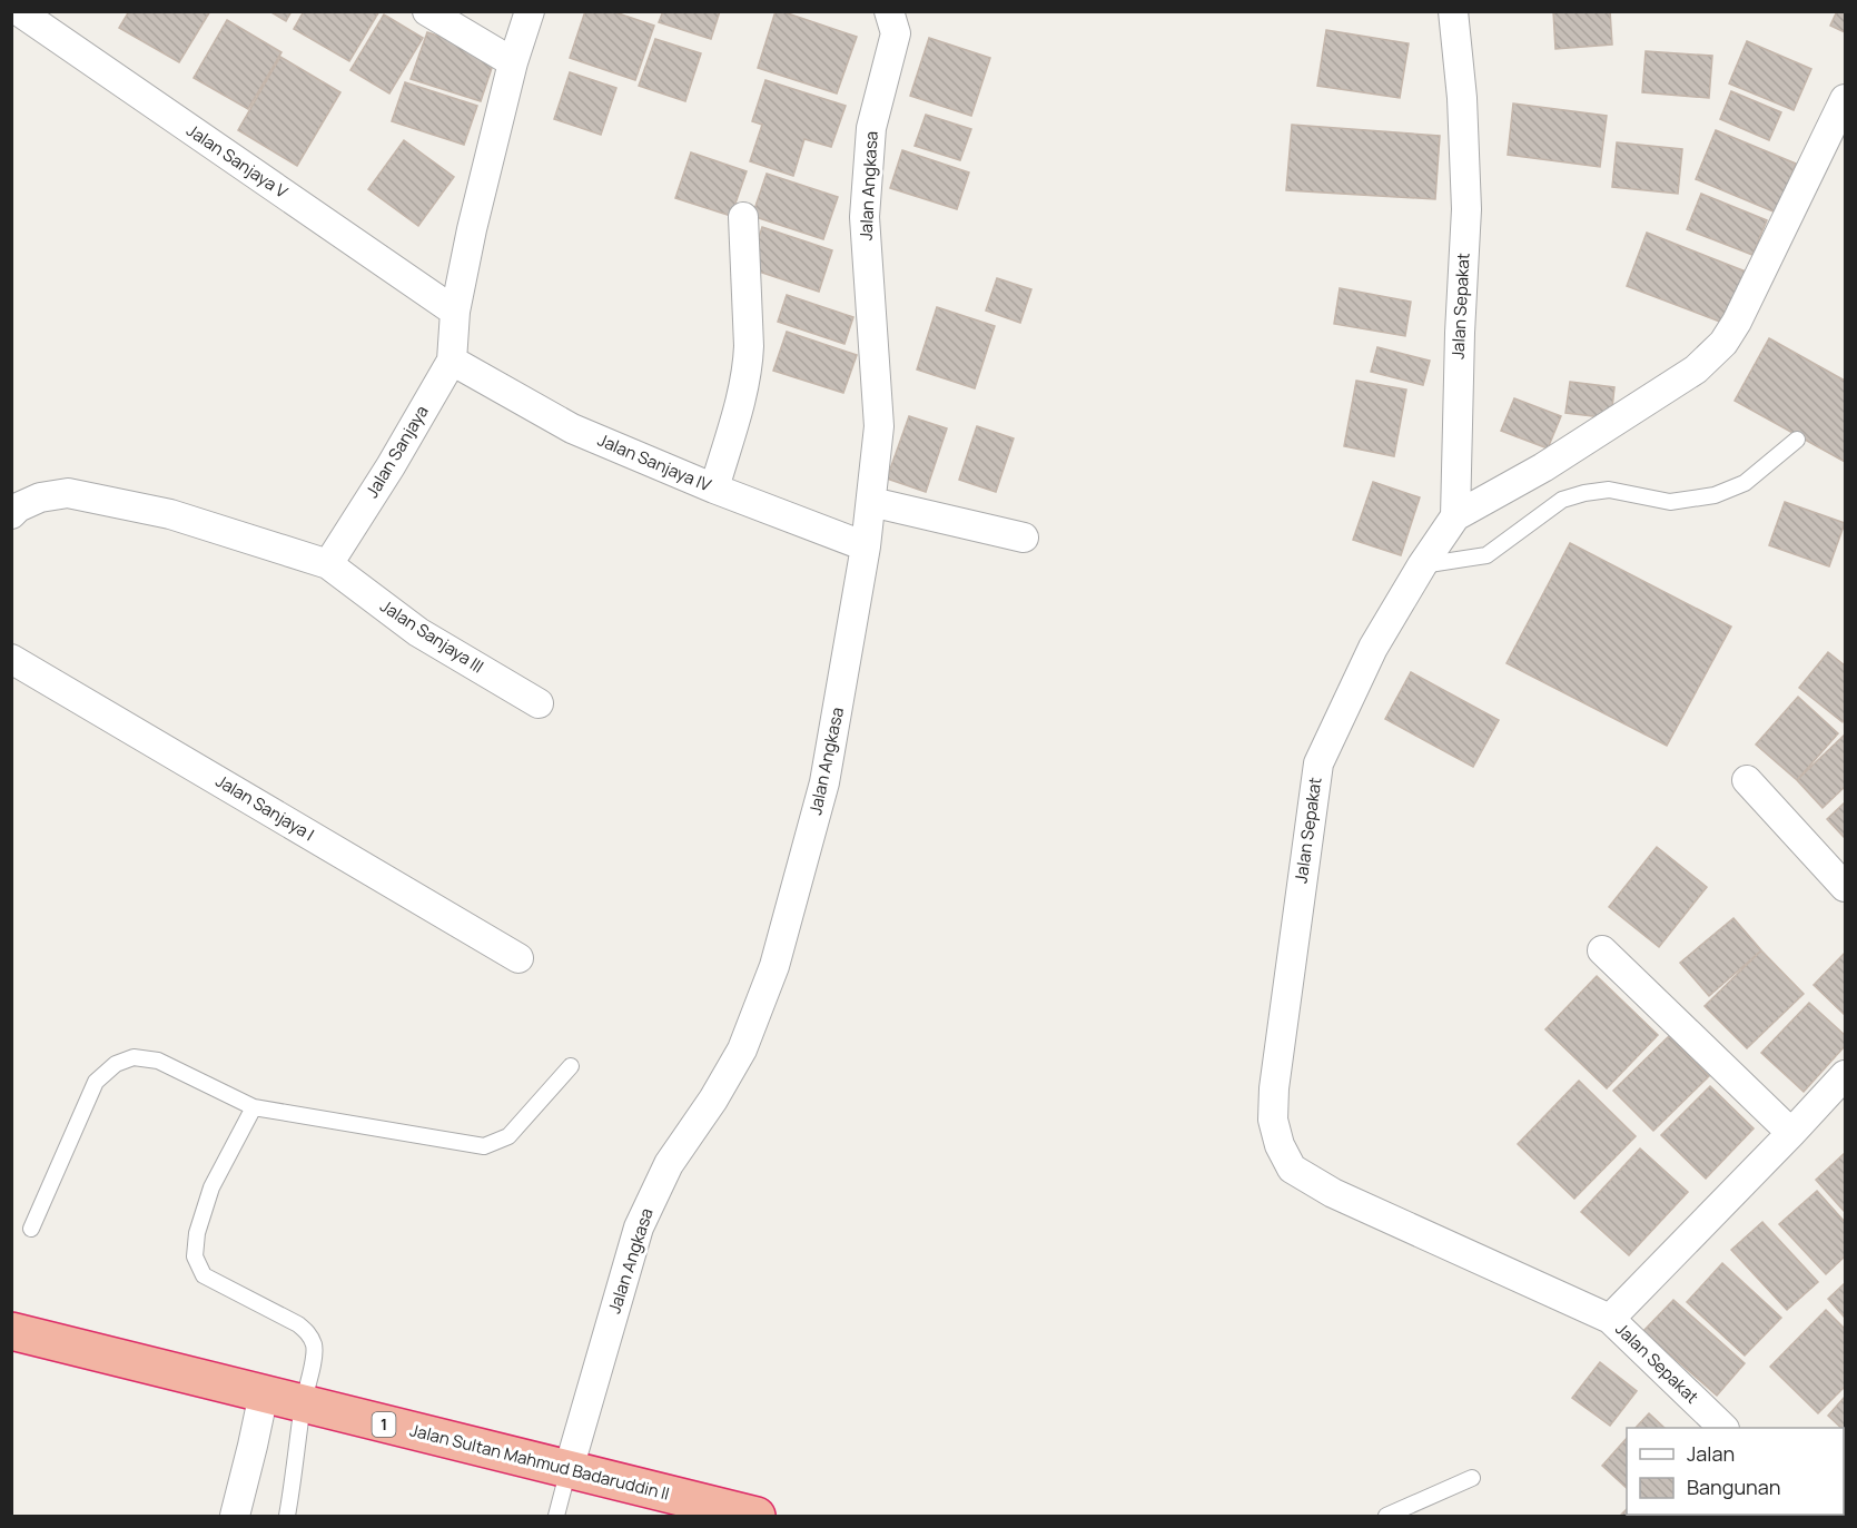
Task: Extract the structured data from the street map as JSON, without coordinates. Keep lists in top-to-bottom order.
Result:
{
  "streets": {
    "highway": ["1", "Jalan Sultan Mahmud Badaruddin II"],
    "street": [
      "Jalan Sanjaya V",
      "Jalan Angkasa",
      "Jalan Sepakat",
      "Jalan Sanjaya",
      "Jalan Sanjaya IV",
      "Jalan Sanjaya III",
      "Jalan Sanjaya I"
    ]
  },
  "crossings": [
    ["Jalan Sanjaya V", "Jalan Sanjaya"],
    ["Jalan Angkasa", "Jalan Sanjaya IV"],
    ["Jalan Angkasa", "Jalan Sultan Mahmud Badaruddin II"],
    ["Jalan Sanjaya", "Jalan Sanjaya IV"],
    ["Jalan Sanjaya", "Jalan Sanjaya III"]
  ],
  "legend": ["Jalan", "Bangunan"]
}
